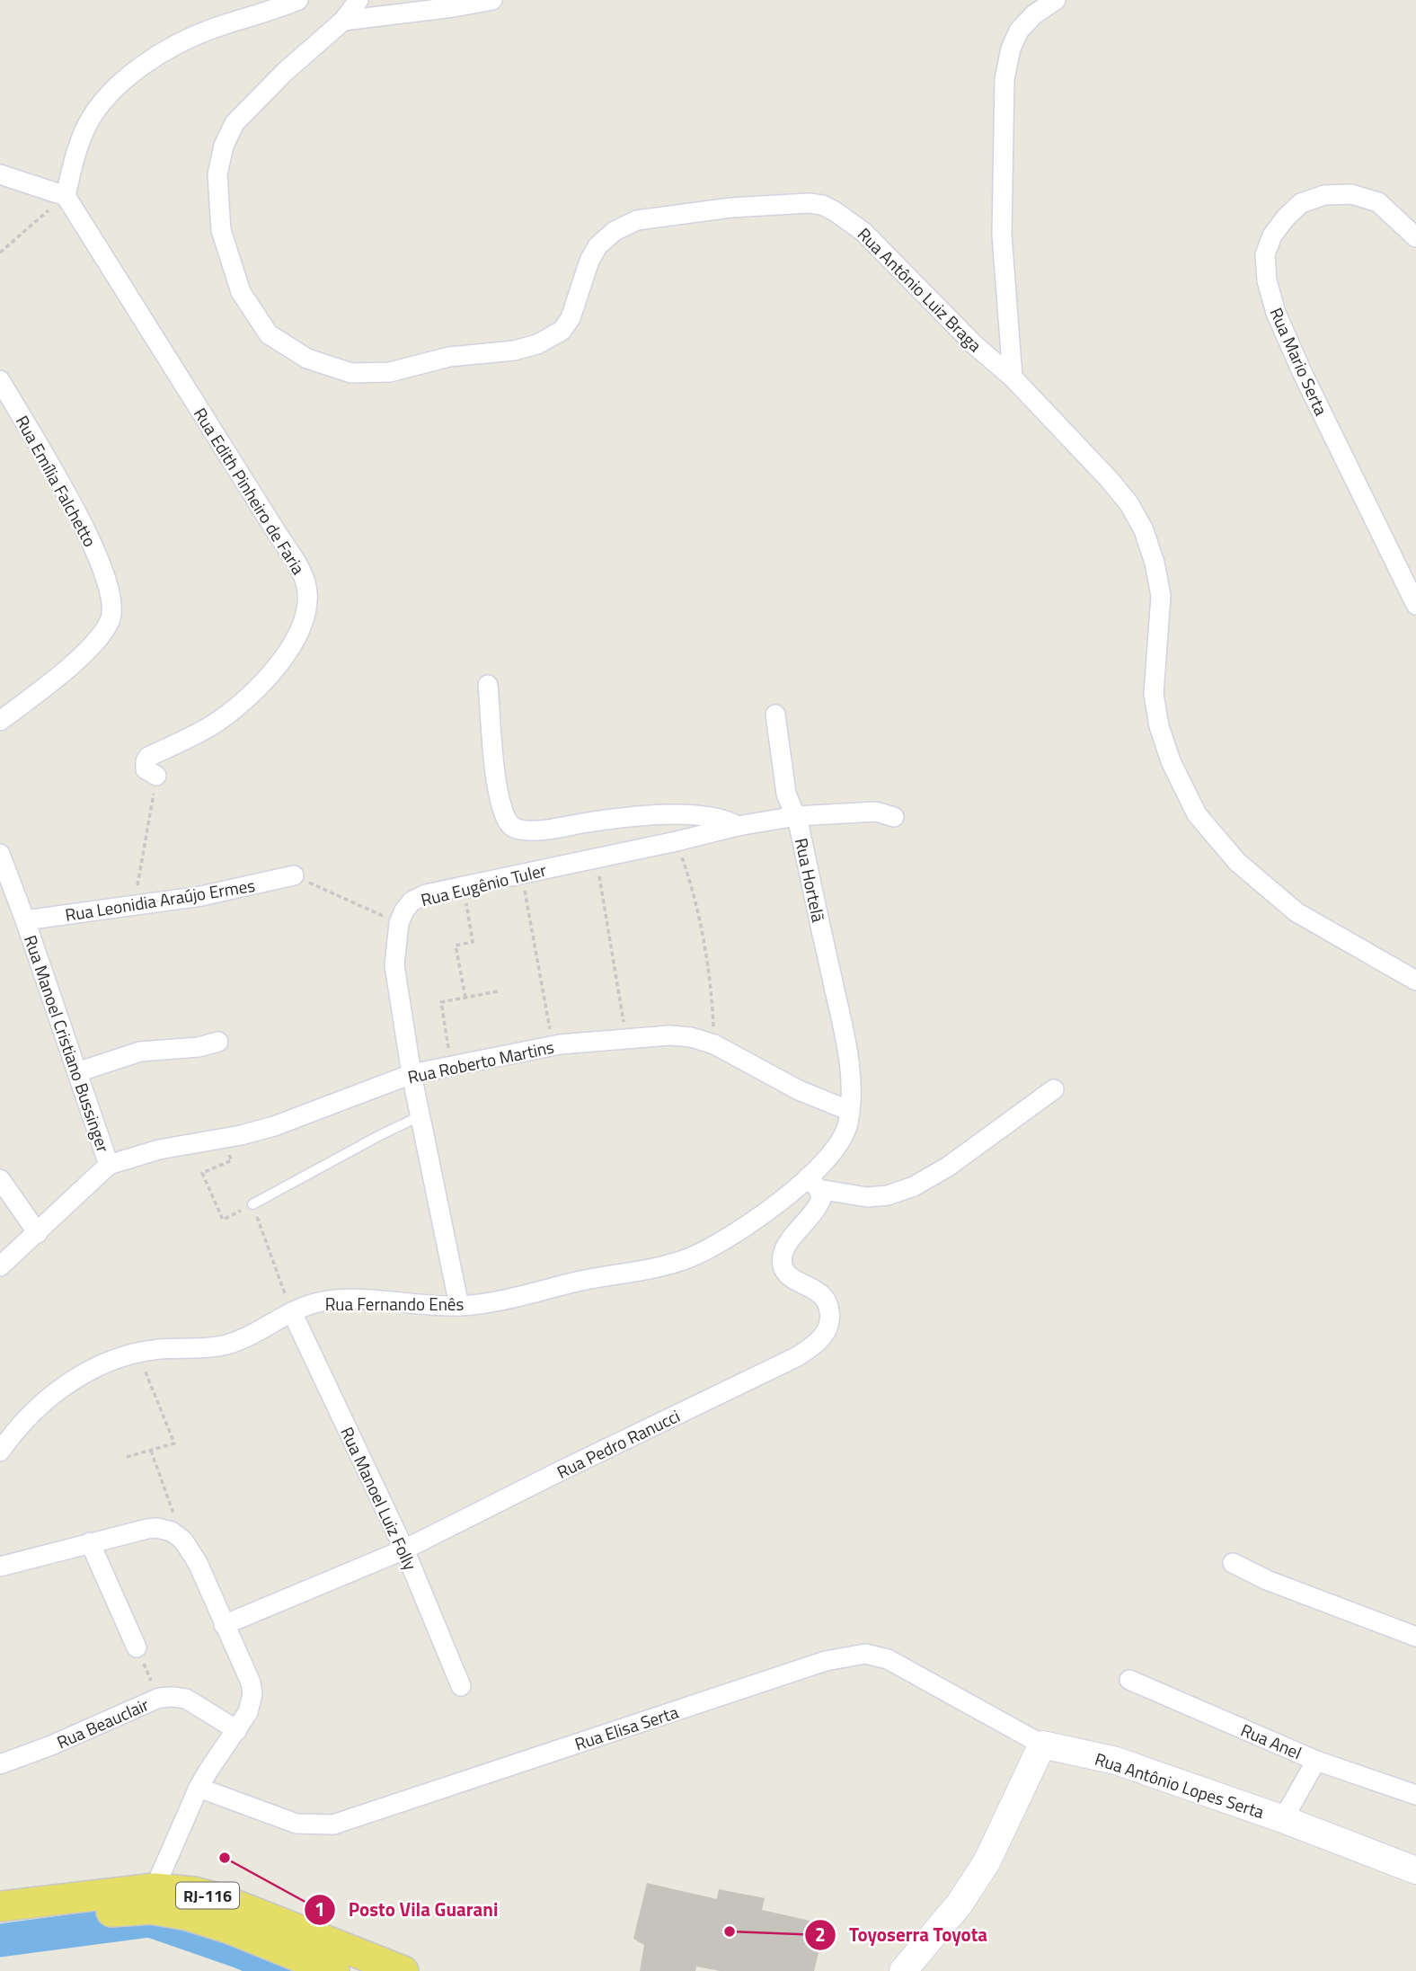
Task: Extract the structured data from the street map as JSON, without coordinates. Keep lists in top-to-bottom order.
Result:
{
  "streets": {
    "main road": ["RJ-116"],
    "street": [
      "Rua Antônio Luiz Braga",
      "Rua Mario Serta",
      "Rua Emília Falchetto",
      "Rua Edith Pinheiro de Faria",
      "Rua Hortelã",
      "Rua Eugênio Tuler",
      "Rua Leonidia Araújo Ermes",
      "Rua Manoel Cristiano Bussinger",
      "Rua Roberto Martins",
      "Rua Fernando Enês",
      "Rua Pedro Ranucci",
      "Rua Manoel Luiz Folly",
      "Rua Beauclair",
      "Rua Elisa Serta",
      "Rua Anel",
      "Rua Antônio Lopes Serta"
    ]
  },
  "crossings": [
    ["Rua Hortelã", "Rua Eugênio Tuler"],
    ["Rua Hortelã", "Rua Fernando Enês"],
    ["Rua Eugênio Tuler", "Rua Roberto Martins"],
    ["Rua Eugênio Tuler", "Rua Fernando Enês"],
    ["Rua Leonidia Araújo Ermes", "Rua Manoel Cristiano Bussinger"],
    ["Rua Manoel Cristiano Bussinger", "Rua Roberto Martins"],
    ["Rua Roberto Martins", "Rua Fernando Enês"],
    ["Rua Fernando Enês", "Rua Pedro Ranucci"],
    ["Rua Fernando Enês", "Rua Manoel Luiz Folly"],
    ["Rua Pedro Ranucci", "Rua Manoel Luiz Folly"],
    ["Rua Elisa Serta", "Rua Antônio Lopes Serta"],
    ["Rua Anel", "Rua Antônio Lopes Serta"]
  ],
  "places": ["Posto Vila Guarani", "Toyoserra Toyota"]
}
